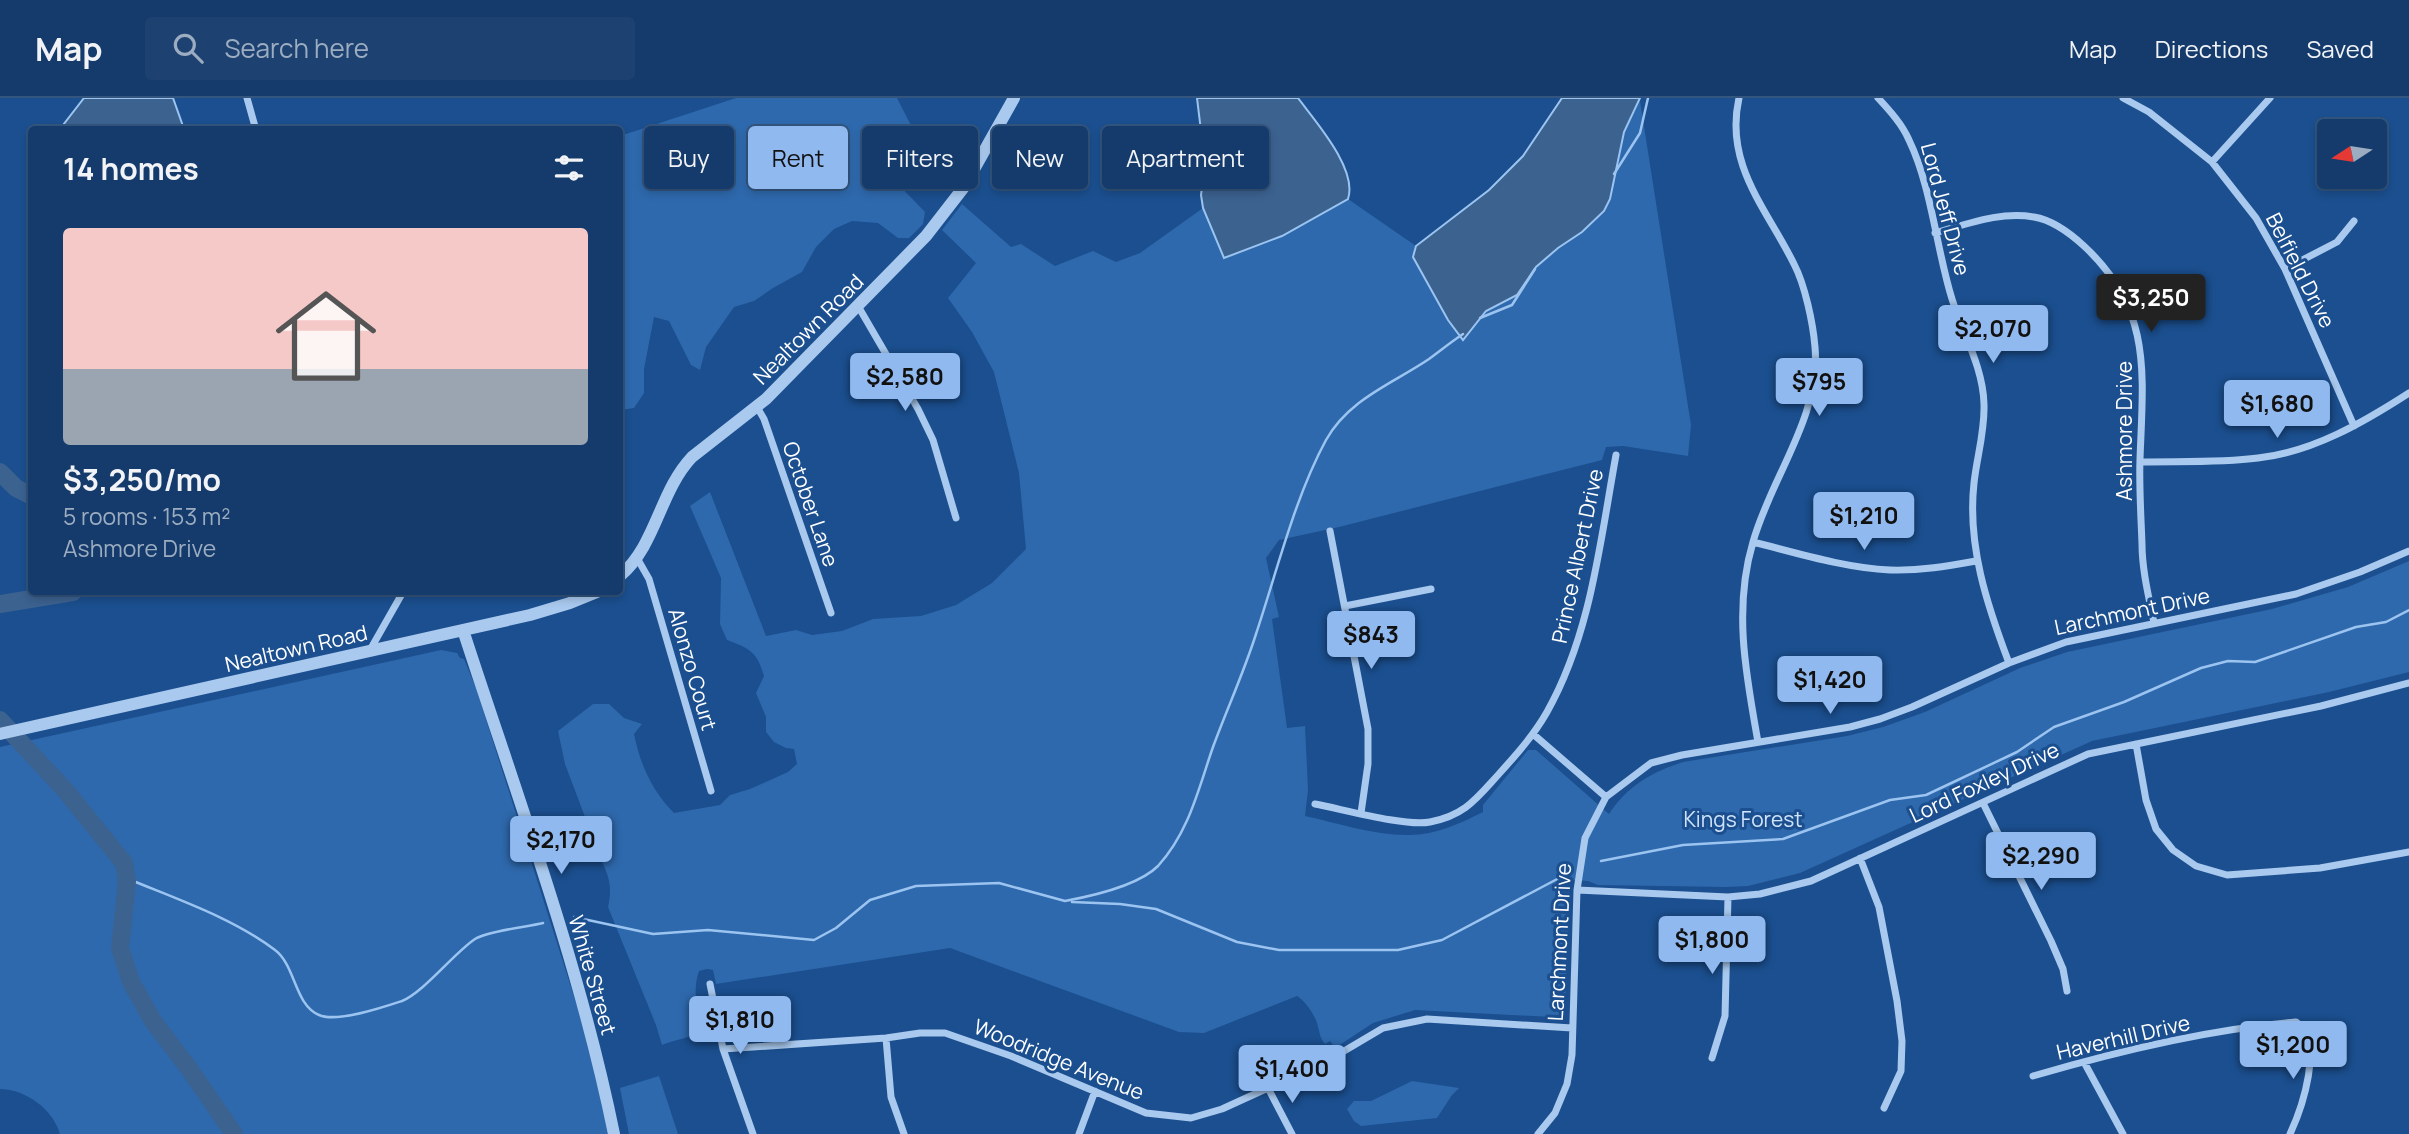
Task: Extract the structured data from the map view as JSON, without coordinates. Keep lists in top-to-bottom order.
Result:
{
  "streets": {
    "street": [
      "Lord Jeff Drive",
      "Belfield Drive",
      "Nealtown Road",
      "Ashmore Drive",
      "October Lane",
      "Prince Albert Drive",
      "Larchmont Drive",
      "Alonzo Court",
      "Lord Foxley Drive",
      "White Street",
      "Haverhill Drive",
      "Woodridge Avenue"
    ]
  },
  "crossings": [
    ["Lord Jeff Drive", "Ashmore Drive"],
    ["Lord Jeff Drive", "Larchmont Drive"],
    ["Nealtown Road", "October Lane"],
    ["Nealtown Road", "Alonzo Court"],
    ["Nealtown Road", "White Street"],
    ["Ashmore Drive", "Larchmont Drive"],
    ["Larchmont Drive", "Lord Foxley Drive"],
    ["Larchmont Drive", "Woodridge Avenue"]
  ],
  "parks": ["Kings Forest"],
  "north": "left",
  "page": {
    "header": "Map",
    "search": "Search here",
    "nav": ["Map", "Directions", "Saved"],
    "chip": [
      "Buy",
      "Rent",
      "Filters",
      "New",
      "Apartment"
    ],
    "heading": "14 homes",
    "list": [
      {
        "name": "$3,250/mo",
        "note": "5 rooms · 153 m² · Ashmore Drive"
      }
    ],
    "price": [
      "$3,250",
      "$2,070",
      "$2,580",
      "$795",
      "$1,680",
      "$1,210",
      "$843",
      "$1,420",
      "$2,170",
      "$2,290",
      "$1,800",
      "$1,810",
      "$1,200",
      "$1,400"
    ]
  }
}
